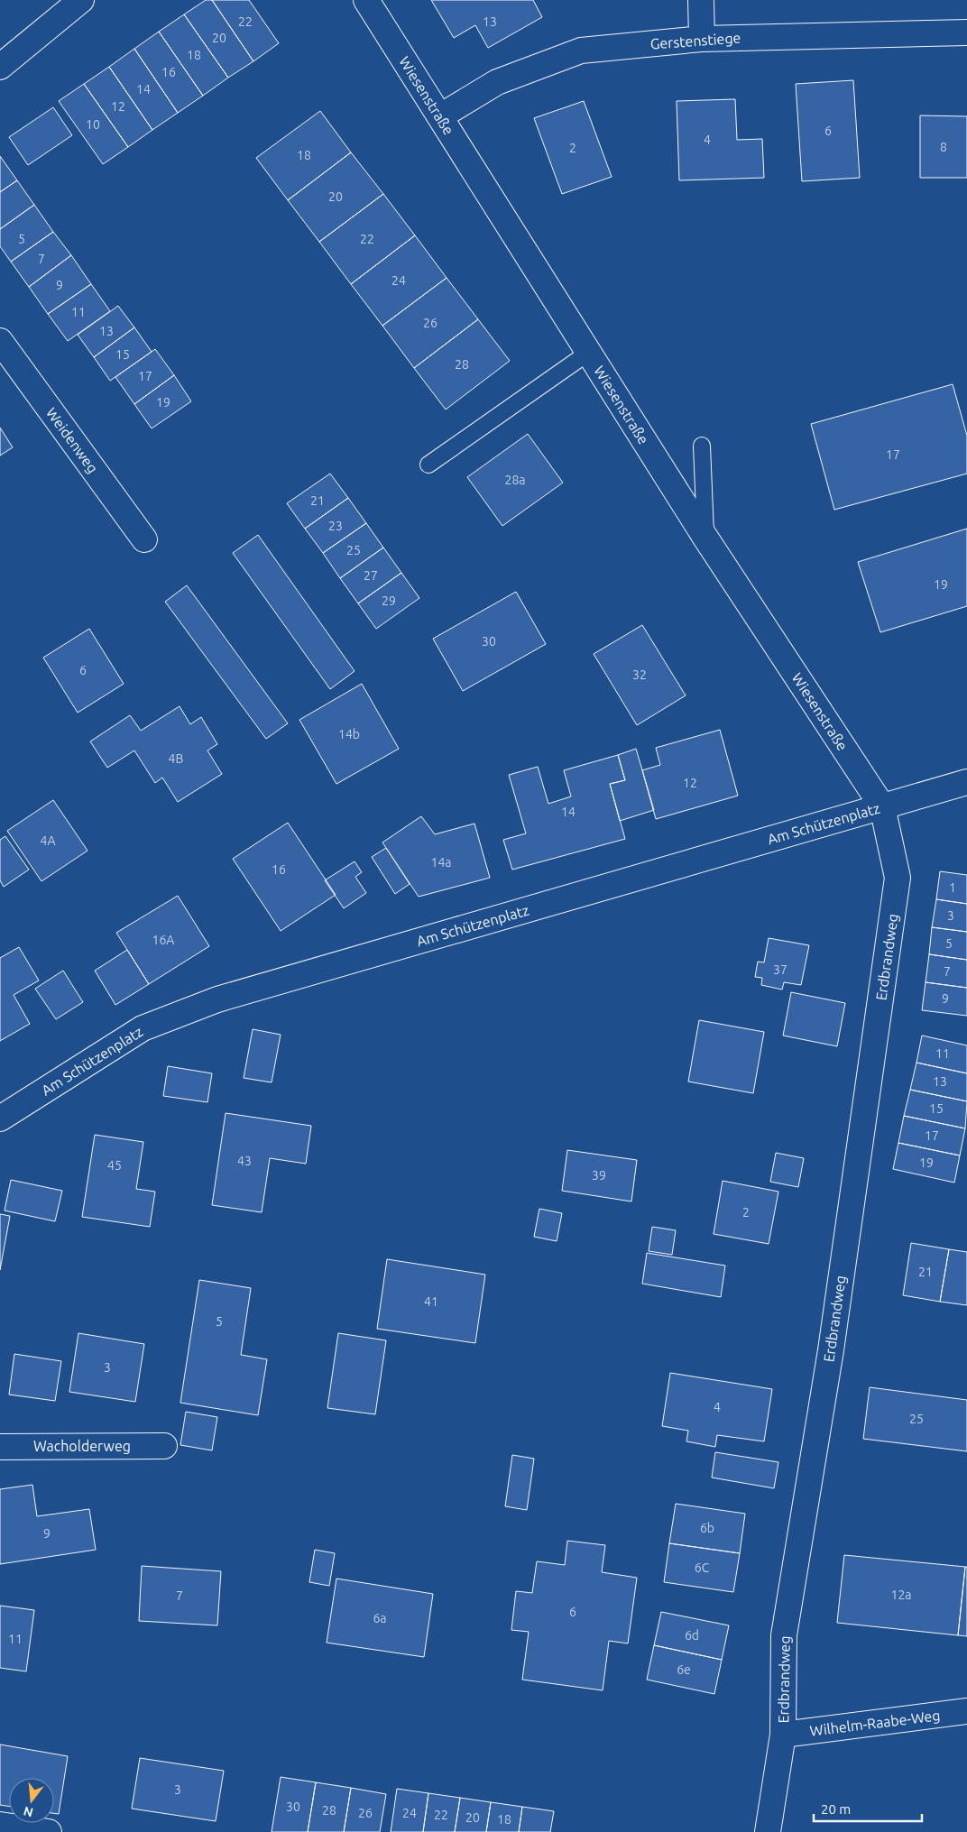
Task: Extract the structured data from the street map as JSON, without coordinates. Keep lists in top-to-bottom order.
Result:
{
  "streets": {
    "street": [
      "Gerstenstiege",
      "Wiesenstraße",
      "Weidenweg",
      "Am Schützenplatz",
      "Erdbrandweg",
      "Wacholderweg",
      "Wilhelm-Raabe-Weg"
    ]
  },
  "crossings": [
    ["Gerstenstiege", "Wiesenstraße"],
    ["Wiesenstraße", "Am Schützenplatz"],
    ["Wiesenstraße", "Erdbrandweg"],
    ["Am Schützenplatz", "Erdbrandweg"],
    ["Erdbrandweg", "Wilhelm-Raabe-Weg"]
  ],
  "house_numbers": [
    "22",
    "13",
    "20",
    "18",
    "16",
    "14",
    "12",
    "10",
    "6",
    "4",
    "8",
    "2",
    "18",
    "20",
    "5",
    "22",
    "7",
    "24",
    "9",
    "11",
    "26",
    "13",
    "15",
    "28",
    "17",
    "19",
    "17",
    "28a",
    "21",
    "23",
    "25",
    "27",
    "19",
    "29",
    "30",
    "6",
    "32",
    "14b",
    "4B",
    "12",
    "14",
    "4A",
    "14a",
    "16",
    "1",
    "3",
    "16A",
    "5",
    "37",
    "7",
    "9",
    "11",
    "13",
    "15",
    "17",
    "43",
    "19",
    "45",
    "39",
    "2",
    "21",
    "41",
    "5",
    "3",
    "4",
    "25",
    "6b",
    "9",
    "6C",
    "12a",
    "7",
    "6",
    "6a",
    "6d",
    "11",
    "6e",
    "3",
    "30",
    "28",
    "26",
    "24",
    "22",
    "20",
    "18"
  ],
  "scale_bar": "20 m",
  "north": "bottom"
}
